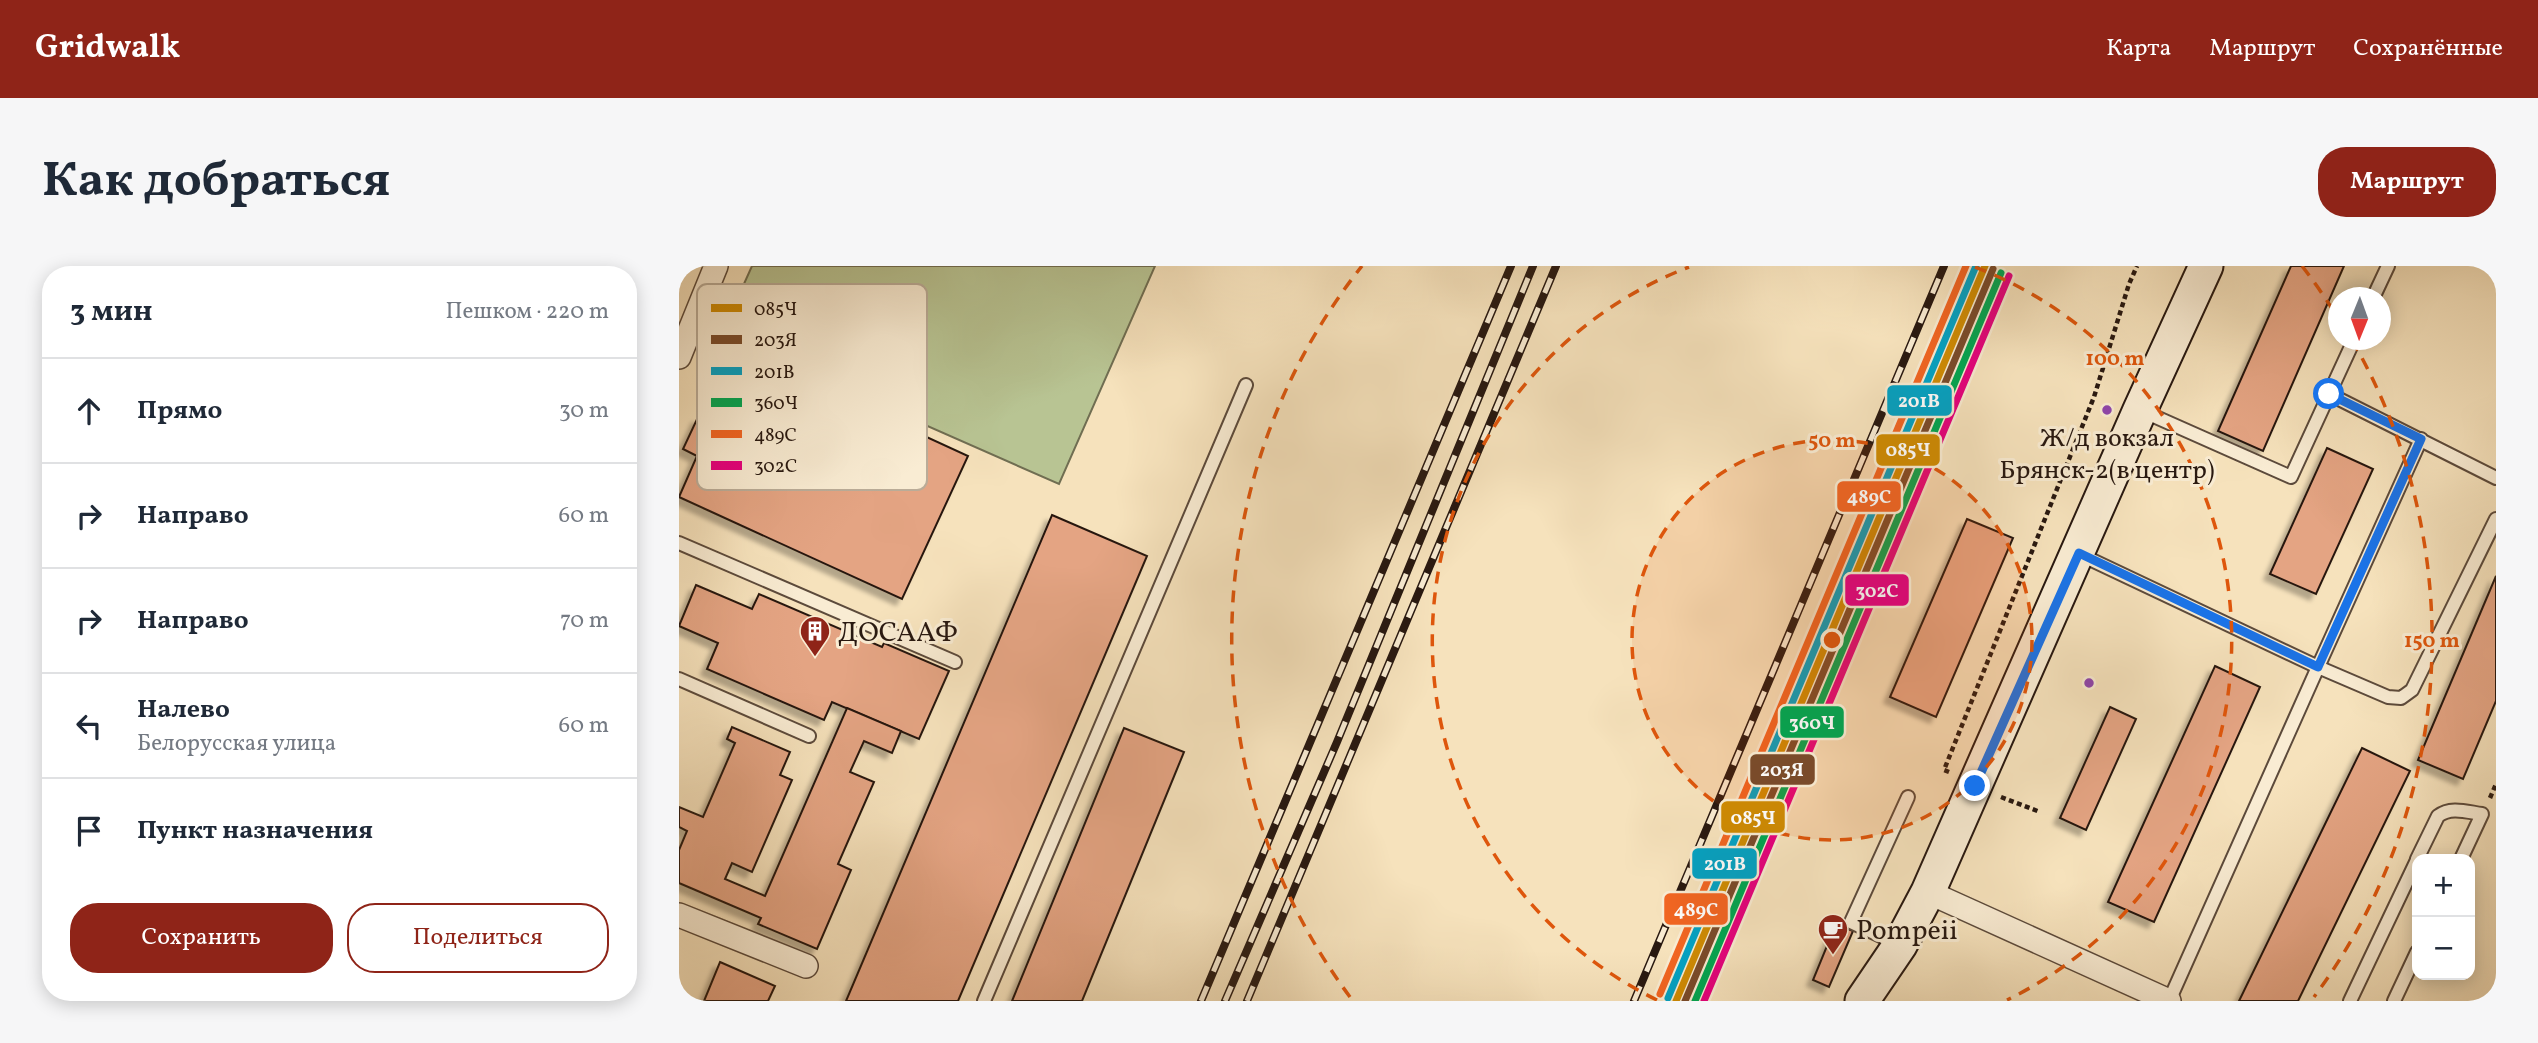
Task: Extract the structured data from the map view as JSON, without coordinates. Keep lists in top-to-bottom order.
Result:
{
  "places": {
    "other": ["Ж/д вокзал Брянск-2(в центр)"],
    "building": ["ДОСААФ"],
    "cafe": ["Pompeii"]
  },
  "lines": [
    "transit line 085Ч",
    "transit line 201В",
    "transit line 489С",
    "transit line 203Я",
    "transit line 360Ч",
    "transit line 302С"
  ],
  "legend": [
    "085Ч",
    "203Я",
    "201В",
    "360Ч",
    "489С",
    "302С"
  ],
  "north": "bottom",
  "page": {
    "header": "Gridwalk",
    "nav": ["Карта", "Маршрут", "Сохранённые"],
    "buttons": [
      "Маршрут",
      ["Сохранить", "Поделиться"]
    ],
    "title": "Как добраться",
    "heading": ["3 мин", "Пешком · 220 m"],
    "list": [
      ["Прямо", "30 m"],
      ["Направо", "60 m"],
      ["Направо", "70 m"],
      ["Налево", "Белорусская улица", "60 m"],
      "Пункт назначения"
    ],
    "map_buttons": ["+", "−"]
  },
  "rings": ["100 m", "50 m", "150 m"]
}
